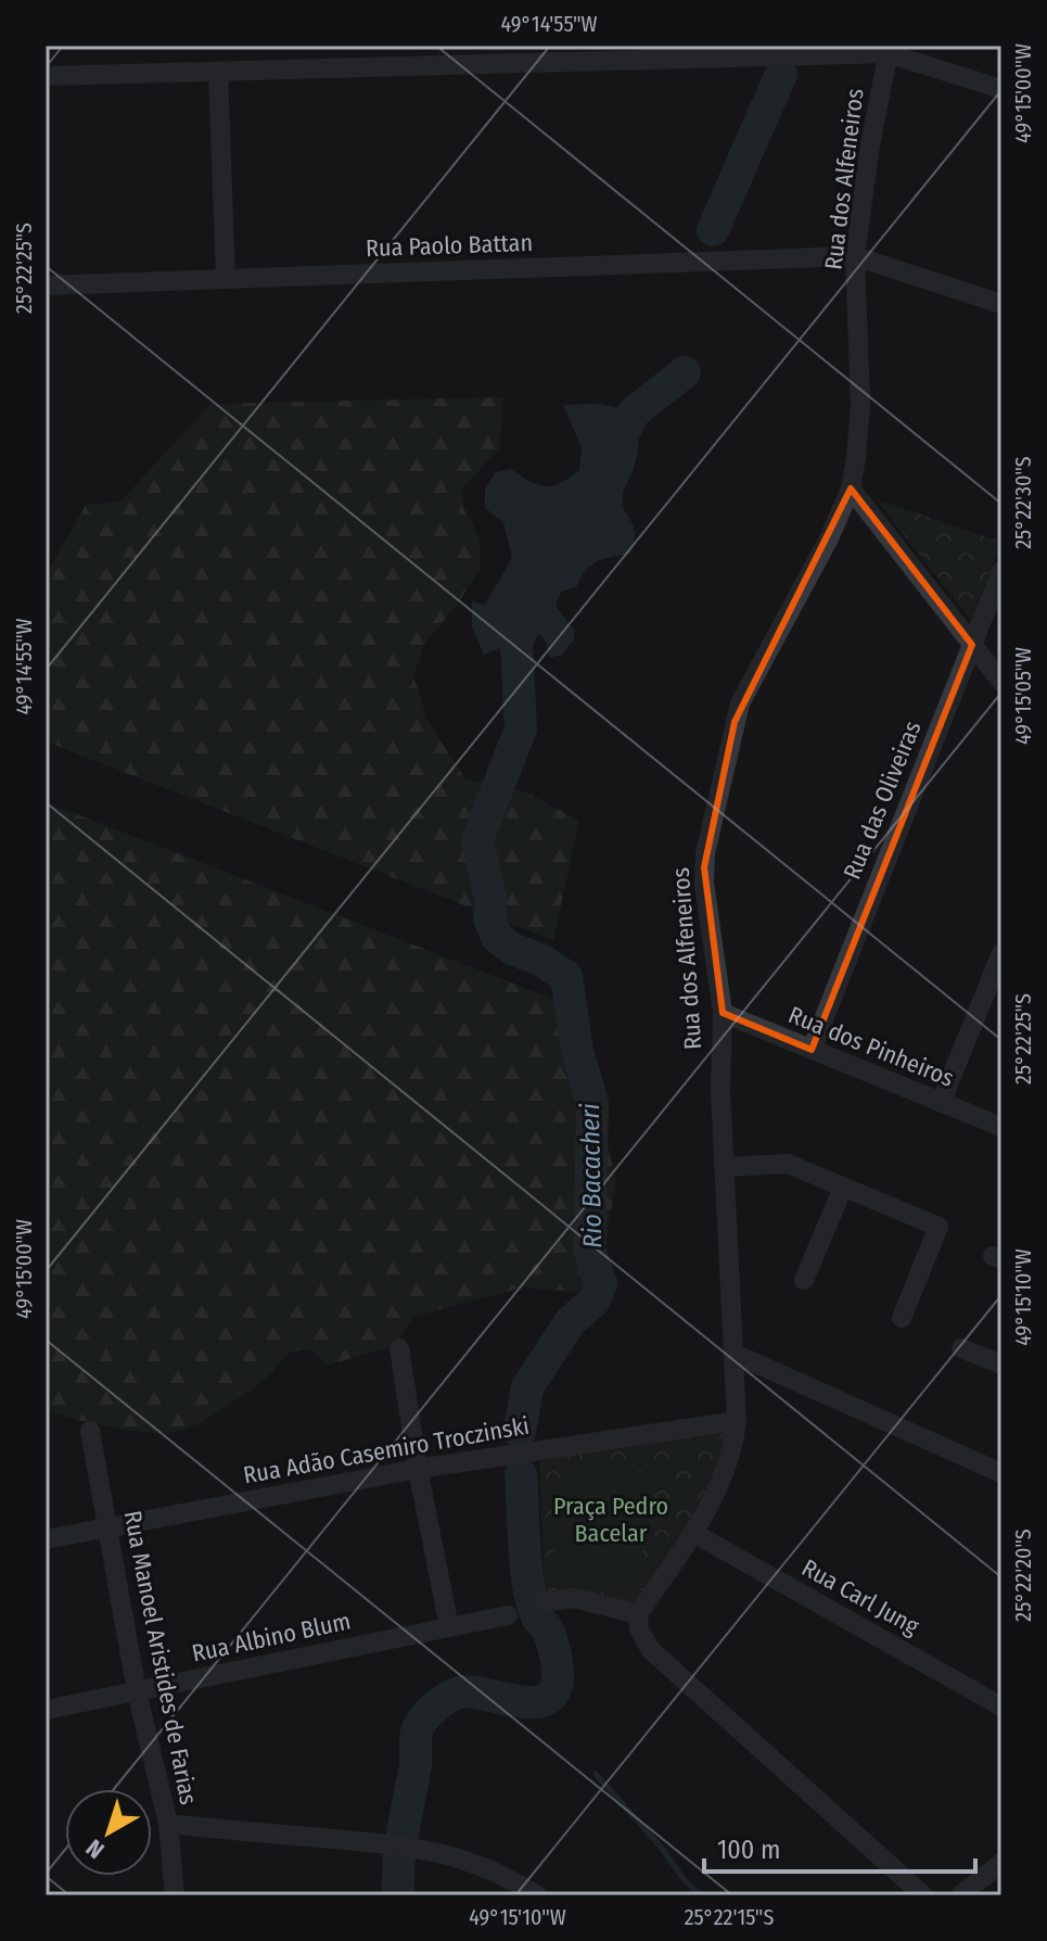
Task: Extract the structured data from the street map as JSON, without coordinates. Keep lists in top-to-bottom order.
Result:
{
  "streets": {
    "street": [
      "Rua dos Alfeneiros",
      "Rua Paolo Battan",
      "Rua das Oliveiras",
      "Rua dos Pinheiros",
      "Rua Adão Casemiro Troczinski",
      "Rua Carl Jung",
      "Rua Albino Blum",
      "Rua Manoel Aristides de Farias"
    ]
  },
  "crossings": [
    ["Rua dos Alfeneiros", "Rua Paolo Battan"],
    ["Rua dos Alfeneiros", "Rua dos Pinheiros"],
    ["Rua dos Alfeneiros", "Rua Adão Casemiro Troczinski"],
    ["Rua dos Alfeneiros", "Rua Carl Jung"],
    ["Rua das Oliveiras", "Rua dos Pinheiros"],
    ["Rua Adão Casemiro Troczinski", "Rua Manoel Aristides de Farias"],
    ["Rua Albino Blum", "Rua Manoel Aristides de Farias"]
  ],
  "water": ["Rio Bacacheri"],
  "parks": ["Praça Pedro Bacelar"],
  "scale_bar": "100 m",
  "north": "bottom left",
  "coordinates": [
    "49°14'55\"W",
    "49°15'00\"W",
    "25°22'25\"S",
    "25°22'30\"S",
    "49°15'05\"W",
    "49°15'10\"W",
    "25°22'20\"S",
    "25°22'15\"S"
  ]
}
